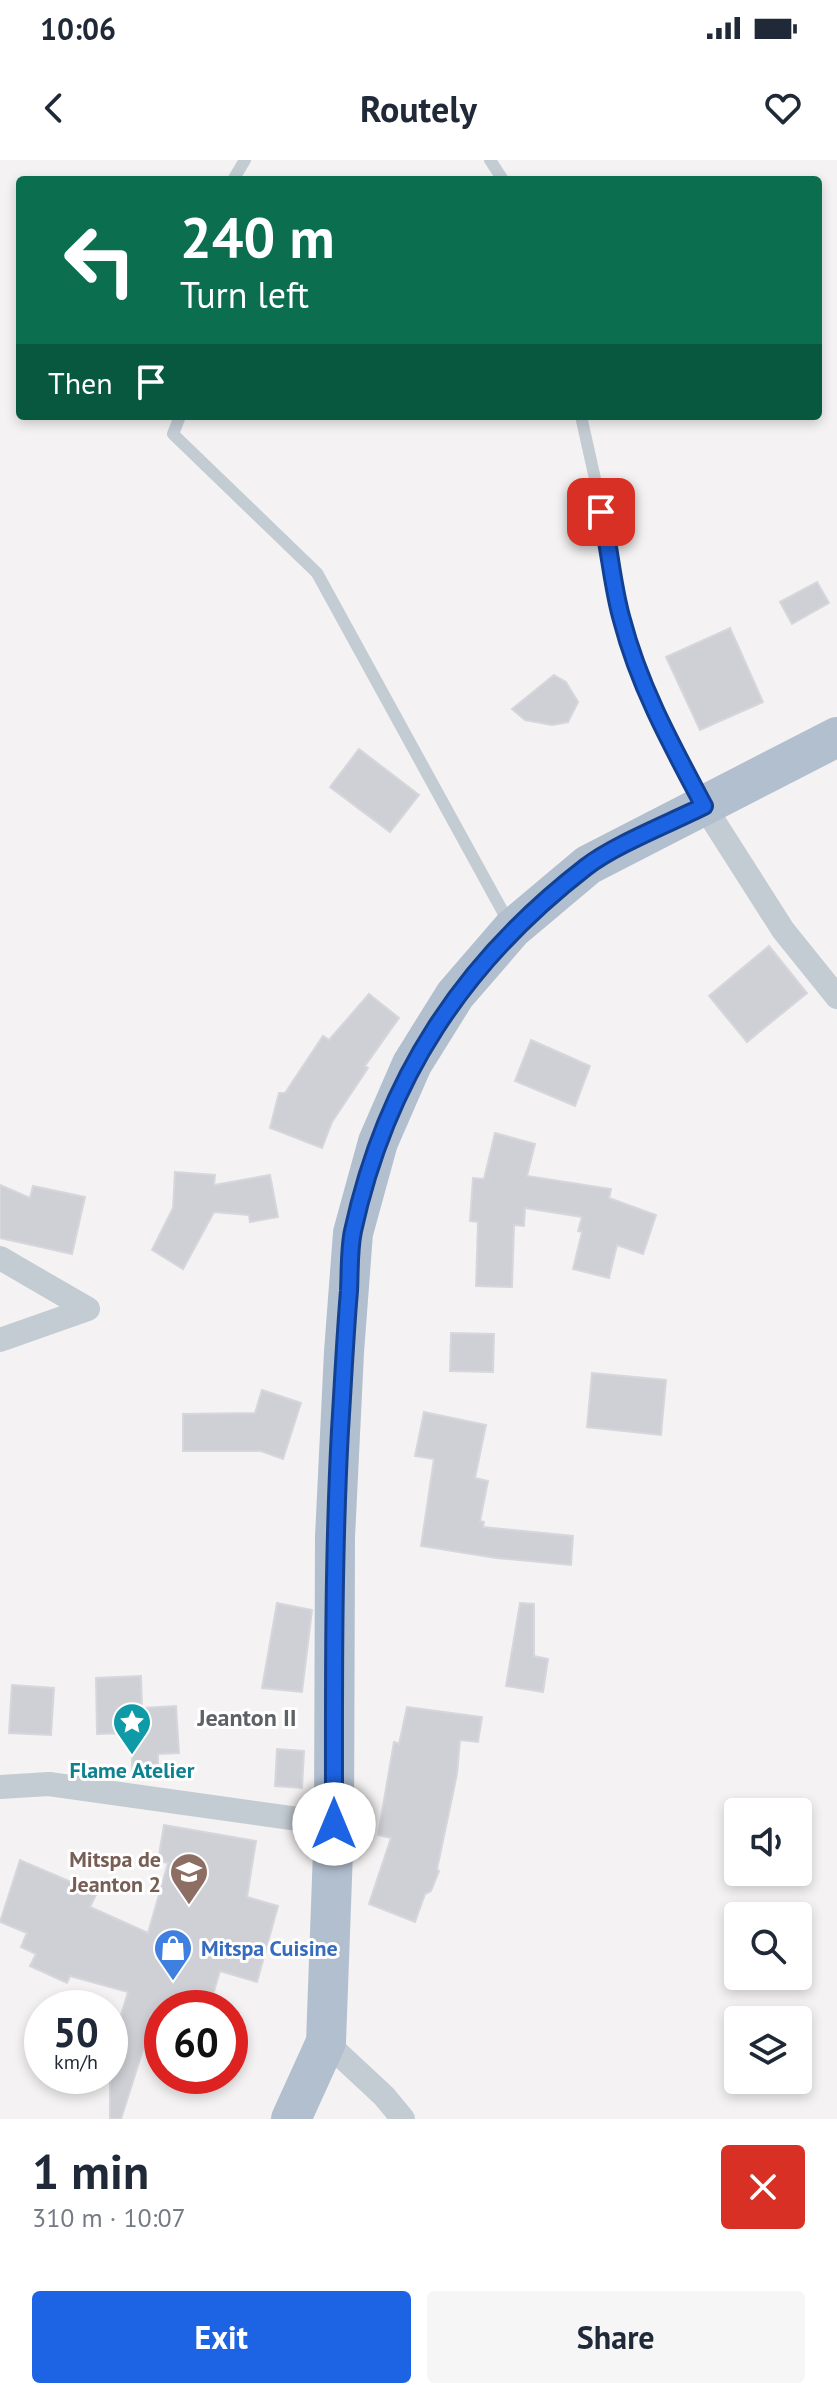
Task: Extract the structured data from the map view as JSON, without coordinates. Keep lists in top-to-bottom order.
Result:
{
  "districts": ["Jeanton II"],
  "places": {
    "place": ["Flame Atelier"],
    "school or university": ["Mitspa de Jeanton 2"],
    "shop": ["Mitspa Cuisine"]
  },
  "page": {
    "status": "10:06",
    "header": "Routely",
    "turn": ["240 m", "Turn left"],
    "then": "Then",
    "speed": "50 km/h",
    "limit": "60",
    "heading": ["1 min", "310 m · 10:07"],
    "buttons": ["Exit", "Share"]
  }
}
